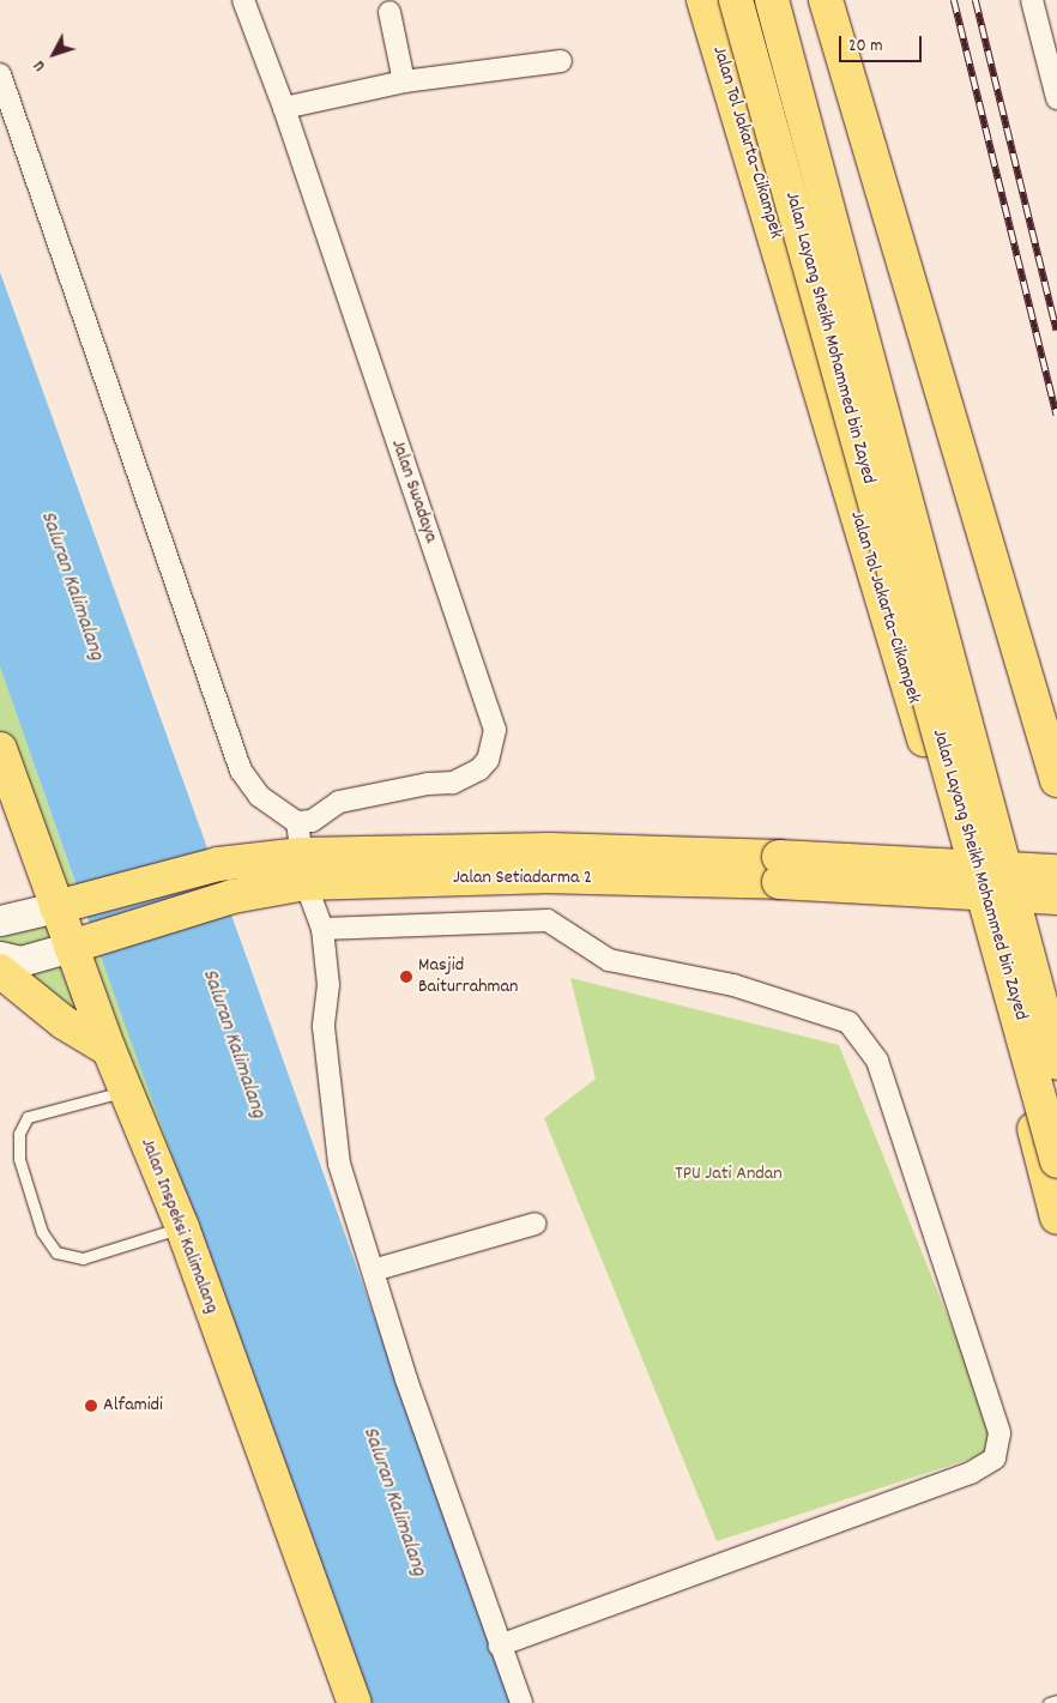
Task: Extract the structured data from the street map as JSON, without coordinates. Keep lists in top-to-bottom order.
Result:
{
  "streets": {
    "main road": [
      "Jalan Tol Jakarta–Cikampek",
      "Jalan Layang Sheikh Mohammed bin Zayed",
      "Jalan Setiadarma 2",
      "Jalan Inspeksi Kalimalang"
    ],
    "street": ["Jalan Swadaya"]
  },
  "crossings": [
    ["Jalan Tol Jakarta–Cikampek", "Jalan Layang Sheikh Mohammed bin Zayed"],
    ["Jalan Setiadarma 2", "Jalan Inspeksi Kalimalang"]
  ],
  "water": ["Saluran Kalimalang"],
  "parks": ["TPU Jati Andan"],
  "places": ["Masjid Baiturrahman", "Alfamidi"],
  "scale_bar": "20 m",
  "north": "bottom left"
}
